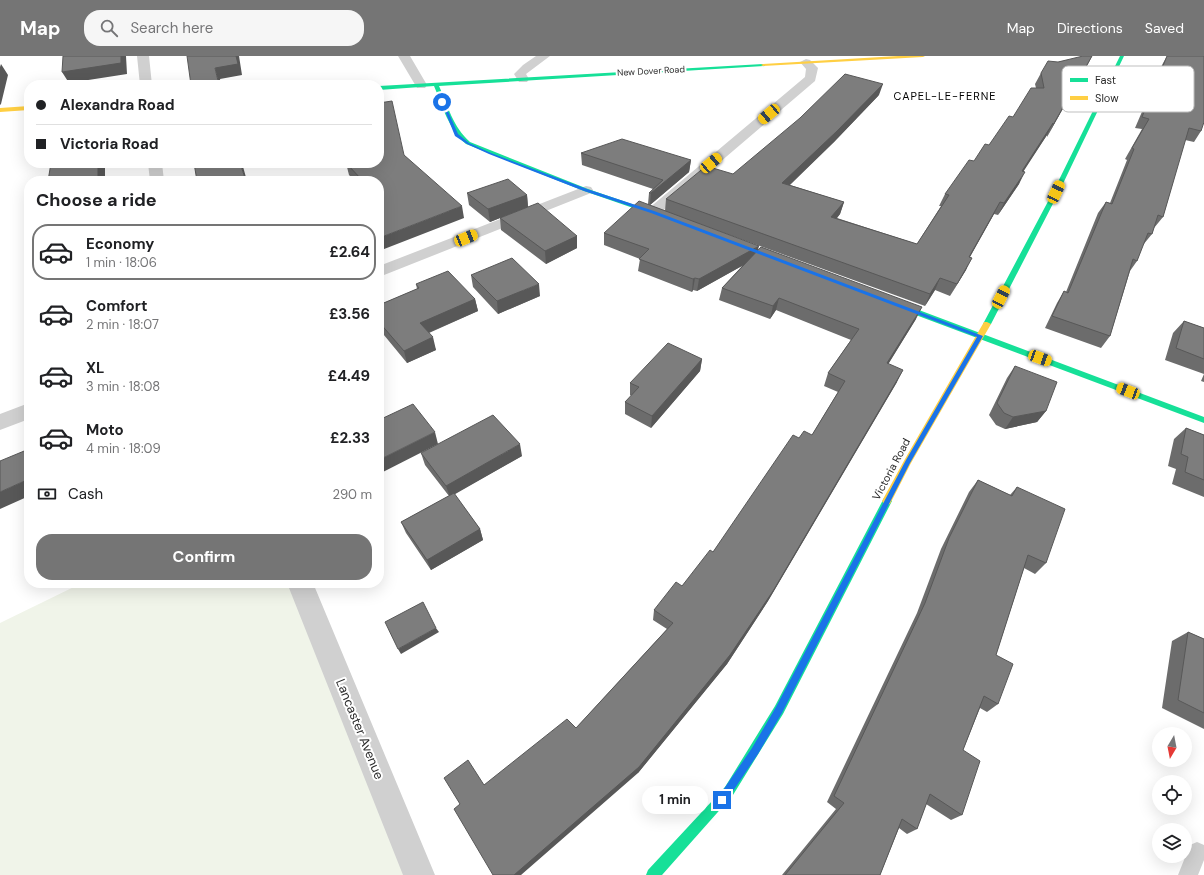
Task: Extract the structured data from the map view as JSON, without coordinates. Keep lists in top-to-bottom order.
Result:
{
  "streets": {
    "street": ["New Dover Road", "Victoria Road", "Lancaster Avenue"]
  },
  "districts": ["CAPEL-LE-FERNE"],
  "legend": ["Fast", "Slow"],
  "north": "bottom",
  "page": {
    "header": "Map",
    "search": "Search here",
    "nav": ["Map", "Directions", "Saved"],
    "banner": ["Alexandra Road", "Victoria Road"],
    "heading": "Choose a ride",
    "list": [
      {
        "name": "Economy",
        "note": "1 min · 18:06",
        "value": "£2.64"
      },
      {
        "name": "Comfort",
        "note": "2 min · 18:07",
        "value": "£3.56"
      },
      {
        "name": "XL",
        "note": "3 min · 18:08",
        "value": "£4.49"
      },
      {
        "name": "Moto",
        "note": "4 min · 18:09",
        "value": "£2.33"
      }
    ],
    "pay": ["Cash", "290 m"],
    "buttons": "Confirm",
    "bubble": "1 min"
  }
}
